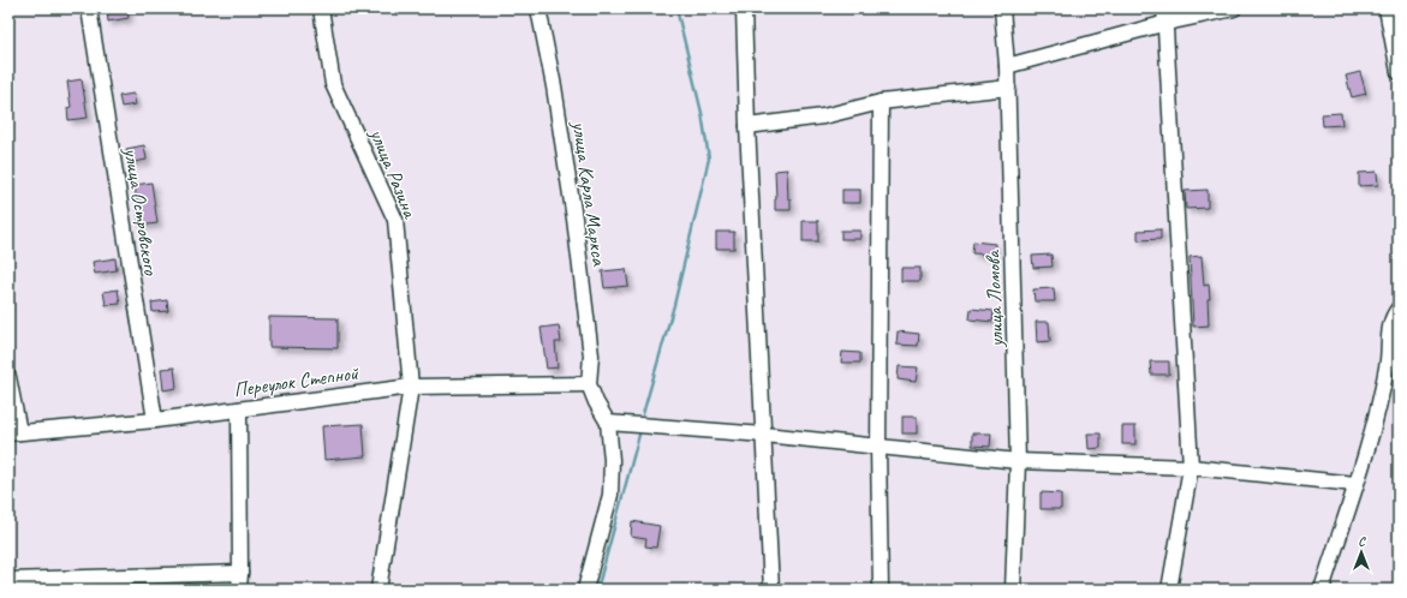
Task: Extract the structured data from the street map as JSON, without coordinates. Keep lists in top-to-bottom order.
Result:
{
  "streets": {
    "street": [
      "улица Разина",
      "улица Карла Маркса",
      "улица Островского",
      "улица Ломова",
      "Переулок Степной"
    ]
  },
  "crossings": [
    ["улица Разина", "Переулок Степной"],
    ["улица Карла Маркса", "Переулок Степной"],
    ["улица Островского", "Переулок Степной"]
  ],
  "north": "top"
}
